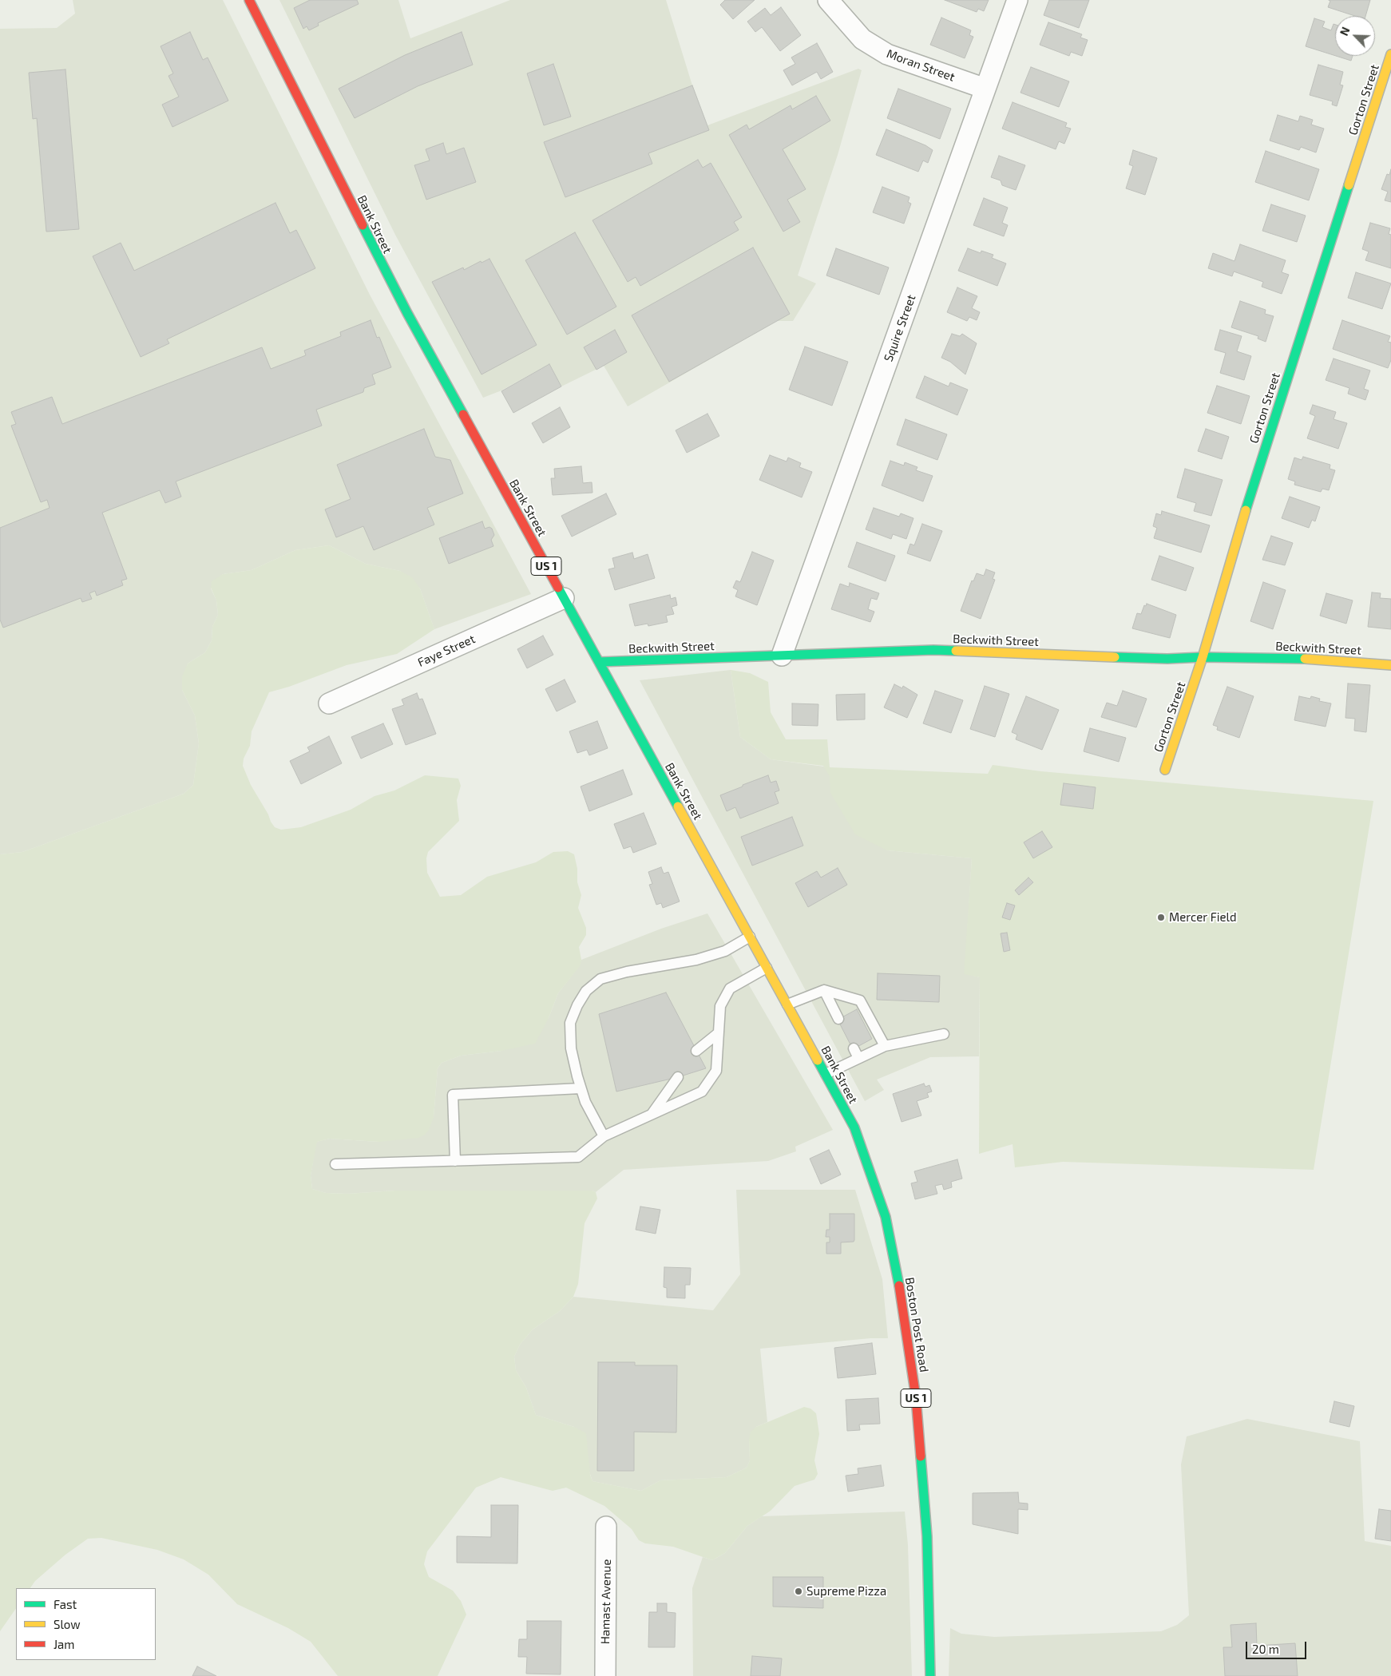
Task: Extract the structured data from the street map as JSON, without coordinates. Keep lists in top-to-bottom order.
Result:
{
  "streets": {
    "main road": [
      "Gorton Street",
      "Bank Street",
      "US 1",
      "Beckwith Street",
      "Boston Post Road"
    ],
    "street": [
      "Moran Street",
      "Squire Street",
      "Faye Street",
      "Hamast Avenue"
    ]
  },
  "crossings": [
    ["Moran Street", "Squire Street"],
    ["Gorton Street", "Beckwith Street"],
    ["Bank Street", "Beckwith Street"],
    ["Bank Street", "Faye Street"],
    ["Bank Street", "Boston Post Road"],
    ["Squire Street", "Beckwith Street"]
  ],
  "places": ["Mercer Field", "Supreme Pizza"],
  "legend": ["Fast", "Slow", "Jam"],
  "scale_bar": "20 m",
  "north": "top left"
}
